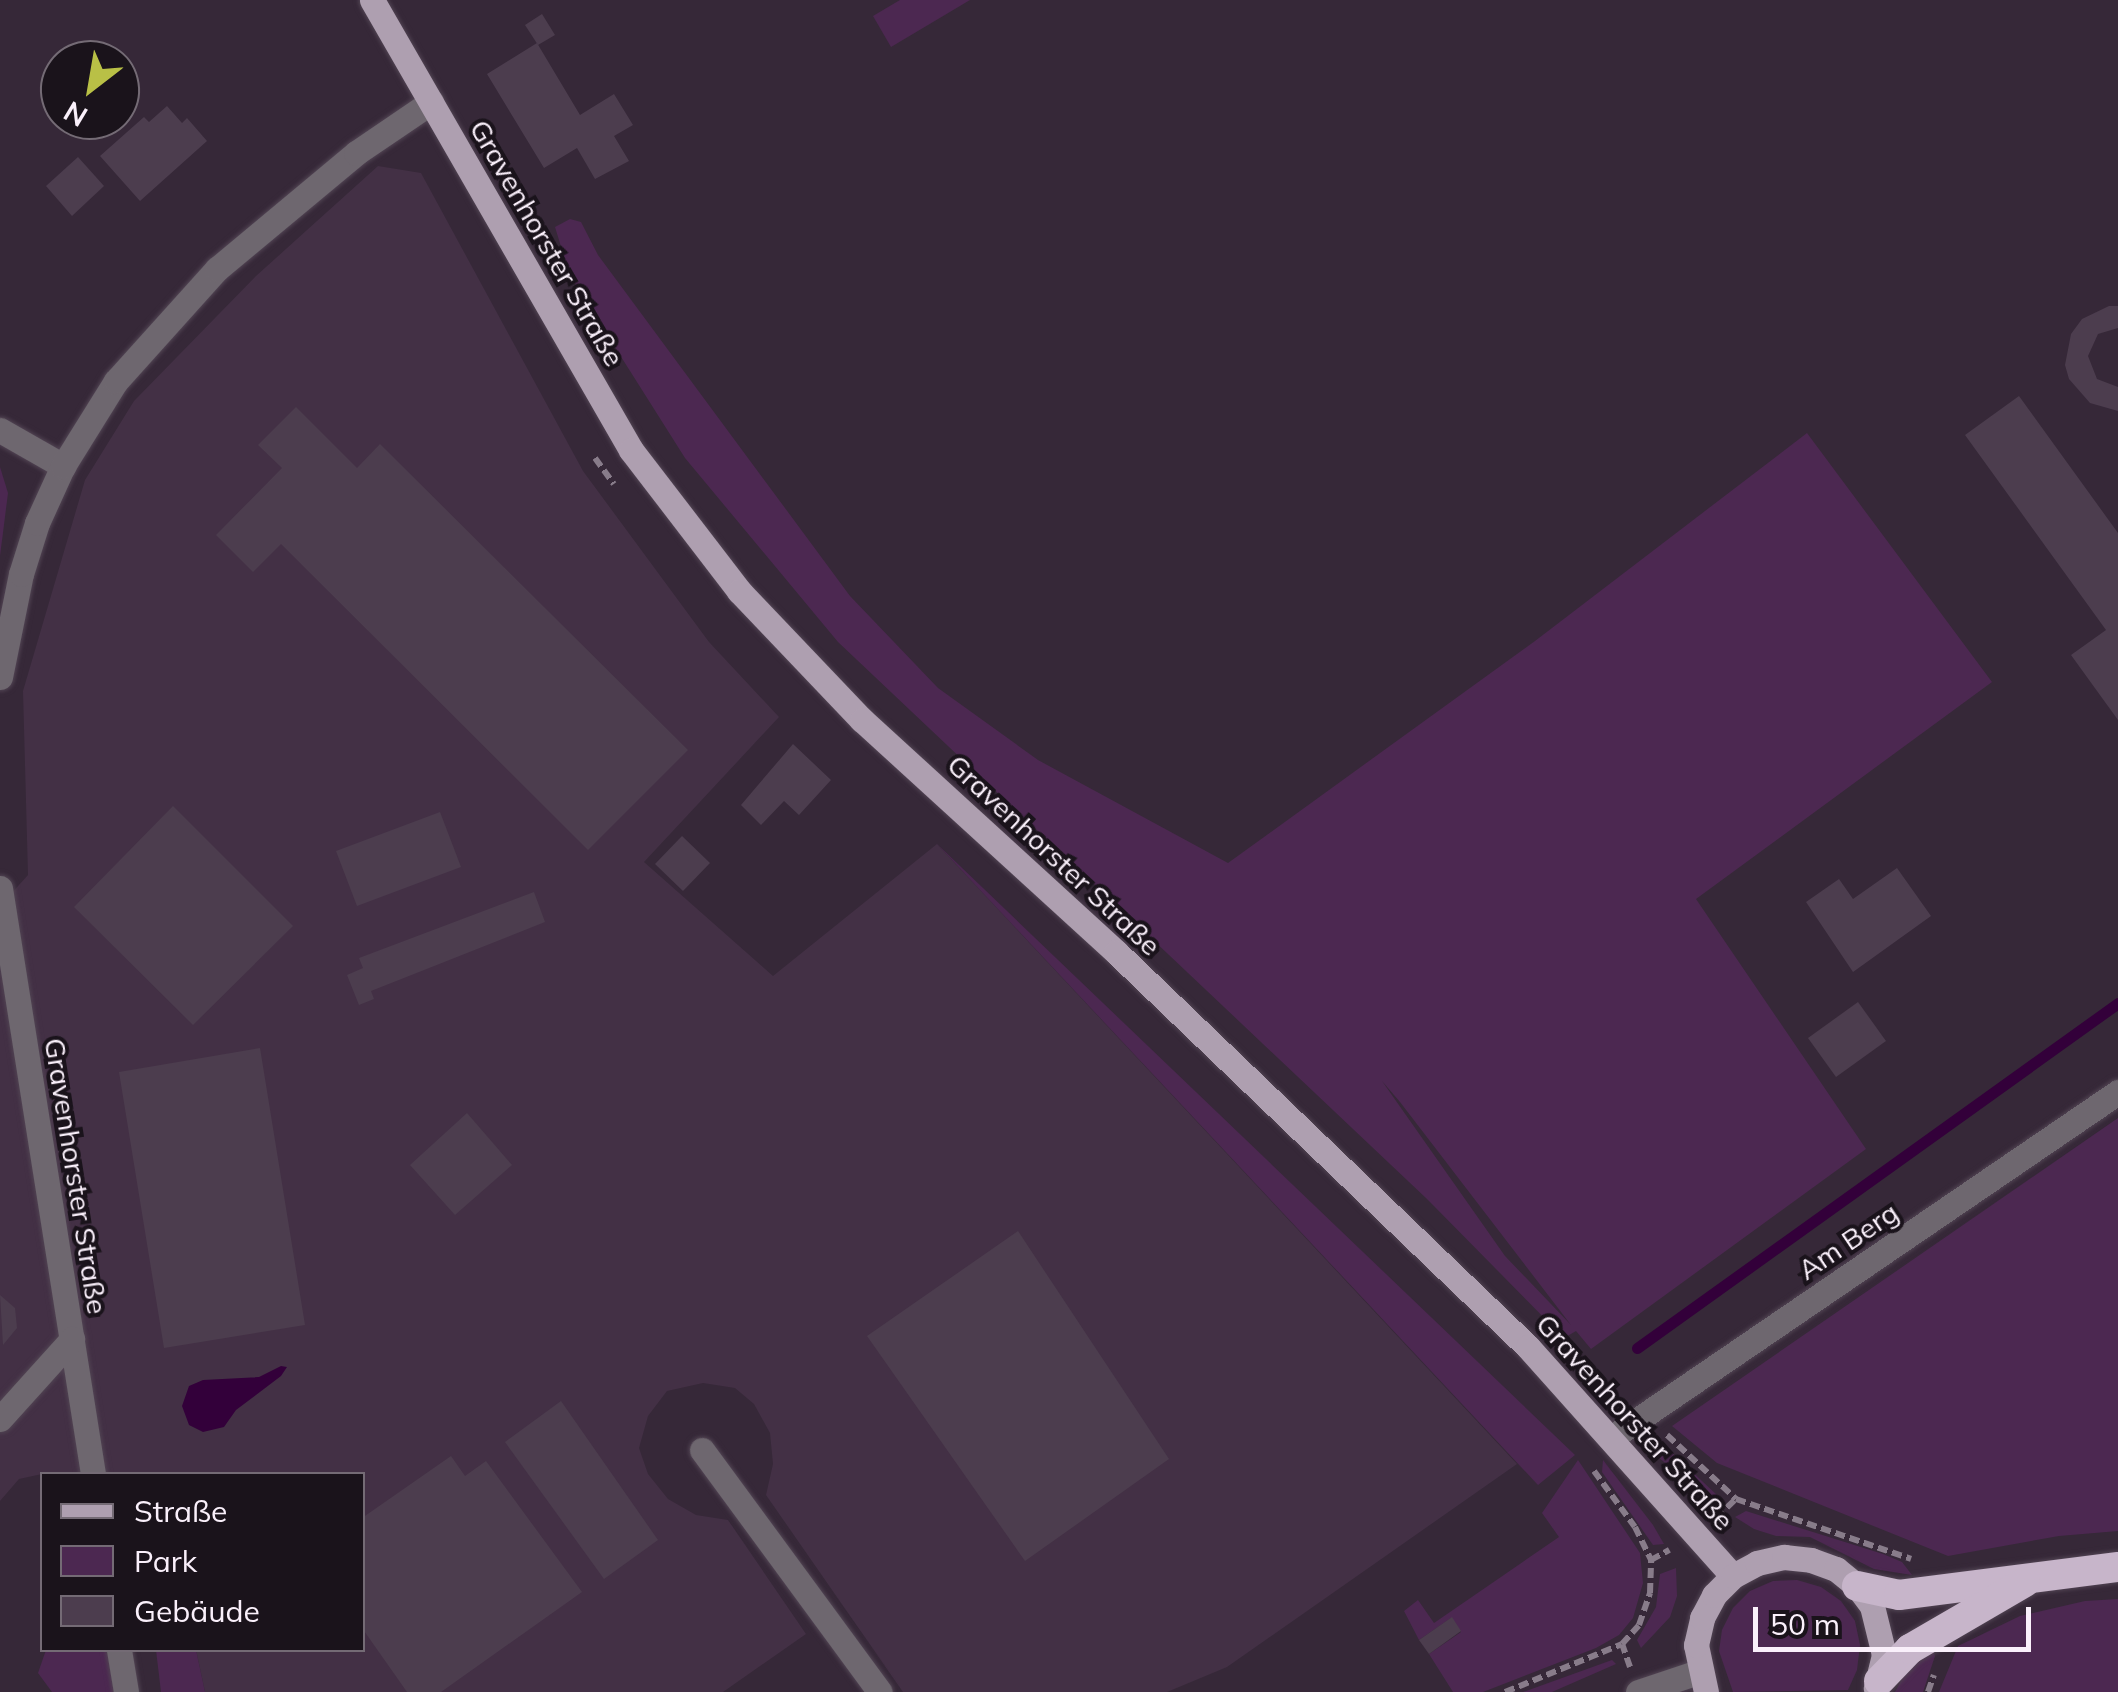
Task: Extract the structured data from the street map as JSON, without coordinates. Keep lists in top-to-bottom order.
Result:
{
  "streets": {
    "main road": ["Gravenhorster Straße"],
    "street": ["Am Berg"]
  },
  "crossings": [
    ["Gravenhorster Straße", "Am Berg"]
  ],
  "legend": ["Straße", "Park", "Gebäude"],
  "scale_bar": "50 m",
  "north": "bottom left"
}
